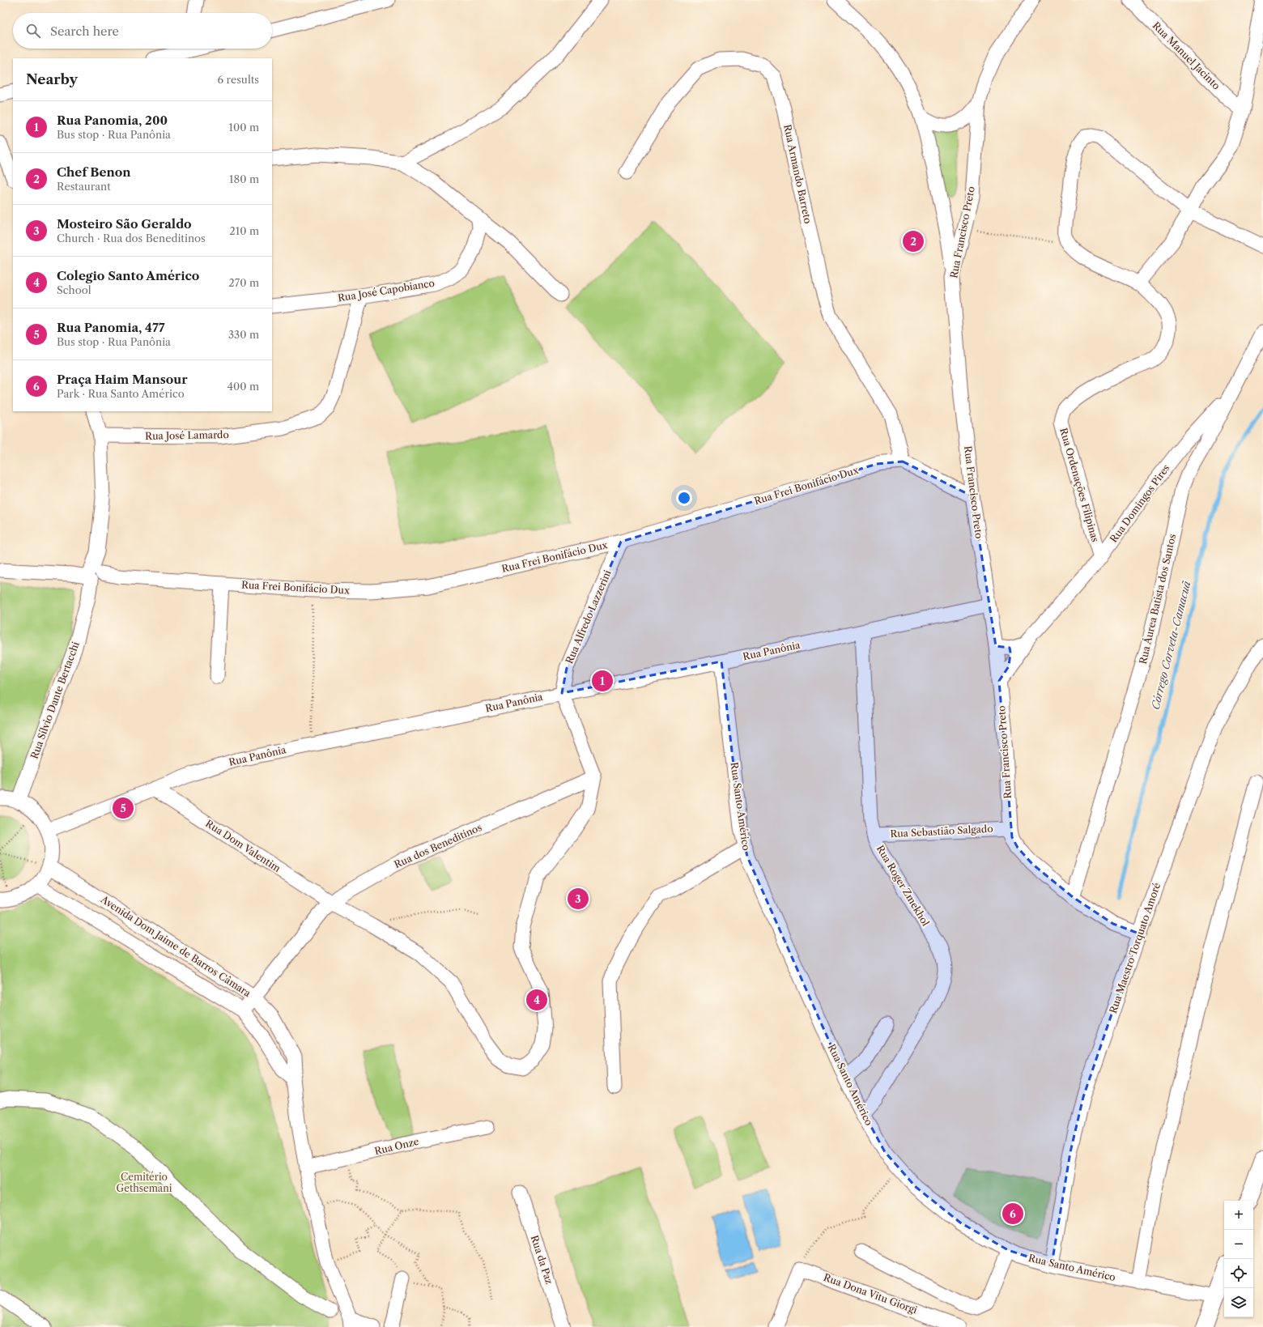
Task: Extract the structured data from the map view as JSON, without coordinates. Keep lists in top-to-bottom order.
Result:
{
  "streets": {
    "street": [
      "Rua Manuel Jacinto",
      "Rua Armando Barreto",
      "Rua Francisco Preto",
      "Rua José Capobianco",
      "Rua José Lamardo",
      "Rua Ordenações Filipinas",
      "Rua Frei Bonifácio Dux",
      "Rua Domingos Pires",
      "Rua Áurea Batista dos Santos",
      "Rua Alfredo Lazzerini",
      "Rua Panônia",
      "Rua Sílvio Dante Bertacchi",
      "Rua Santo Américo",
      "Rua Sebastião Salgado",
      "Rua Dom Valentim",
      "Rua dos Beneditinos",
      "Rua Roger Zmekhol",
      "Avenida Dom Jaime de Barros Câmara",
      "Rua Maestro Torquato Amoré",
      "Rua Onze",
      "Rua da Paz",
      "Rua Dona Vitu Giorgi"
    ]
  },
  "crossings": [
    ["Rua Armando Barreto", "Rua Frei Bonifácio Dux"],
    ["Rua Francisco Preto", "Rua Domingos Pires"],
    ["Rua Francisco Preto", "Rua Áurea Batista dos Santos"],
    ["Rua Francisco Preto", "Rua Panônia"],
    ["Rua Francisco Preto", "Rua Sebastião Salgado"],
    ["Rua Francisco Preto", "Rua Maestro Torquato Amoré"],
    ["Rua José Capobianco", "Rua José Lamardo"],
    ["Rua José Lamardo", "Rua Sílvio Dante Bertacchi"],
    ["Rua Ordenações Filipinas", "Rua Domingos Pires"],
    ["Rua Frei Bonifácio Dux", "Rua Alfredo Lazzerini"],
    ["Rua Frei Bonifácio Dux", "Rua Sílvio Dante Bertacchi"],
    ["Rua Domingos Pires", "Rua Áurea Batista dos Santos"],
    ["Rua Alfredo Lazzerini", "Rua Panônia"],
    ["Rua Panônia", "Rua Santo Américo"],
    ["Rua Panônia", "Rua Dom Valentim"],
    ["Rua Panônia", "Rua Roger Zmekhol"],
    ["Rua Santo Américo", "Rua Roger Zmekhol"],
    ["Rua Santo Américo", "Rua Maestro Torquato Amoré"],
    ["Rua Sebastião Salgado", "Rua Roger Zmekhol"],
    ["Rua Dom Valentim", "Rua dos Beneditinos"],
    ["Rua dos Beneditinos", "Avenida Dom Jaime de Barros Câmara"],
    ["Avenida Dom Jaime de Barros Câmara", "Rua Onze"]
  ],
  "water": ["Córrego Corveta-Camacuã"],
  "parks": ["Cemitério Gethsemani"],
  "page": {
    "search": "Search here",
    "heading": ["Nearby", "6 results"],
    "list": [
      {
        "mark": "1",
        "name": "Rua Panomia, 200",
        "note": "Bus stop · Rua Panônia",
        "value": "100 m"
      },
      {
        "mark": "2",
        "name": "Chef Benon",
        "note": "Restaurant",
        "value": "180 m"
      },
      {
        "mark": "3",
        "name": "Mosteiro São Geraldo",
        "note": "Church · Rua dos Beneditinos",
        "value": "210 m"
      },
      {
        "mark": "4",
        "name": "Colegio Santo Américo",
        "note": "School",
        "value": "270 m"
      },
      {
        "mark": "5",
        "name": "Rua Panomia, 477",
        "note": "Bus stop · Rua Panônia",
        "value": "330 m"
      },
      {
        "mark": "6",
        "name": "Praça Haim Mansour",
        "note": "Park · Rua Santo Américo",
        "value": "400 m"
      }
    ],
    "pins": [
      "2",
      "1",
      "5",
      "3",
      "4",
      "6"
    ],
    "map_buttons": ["+", "−"]
  }
}
